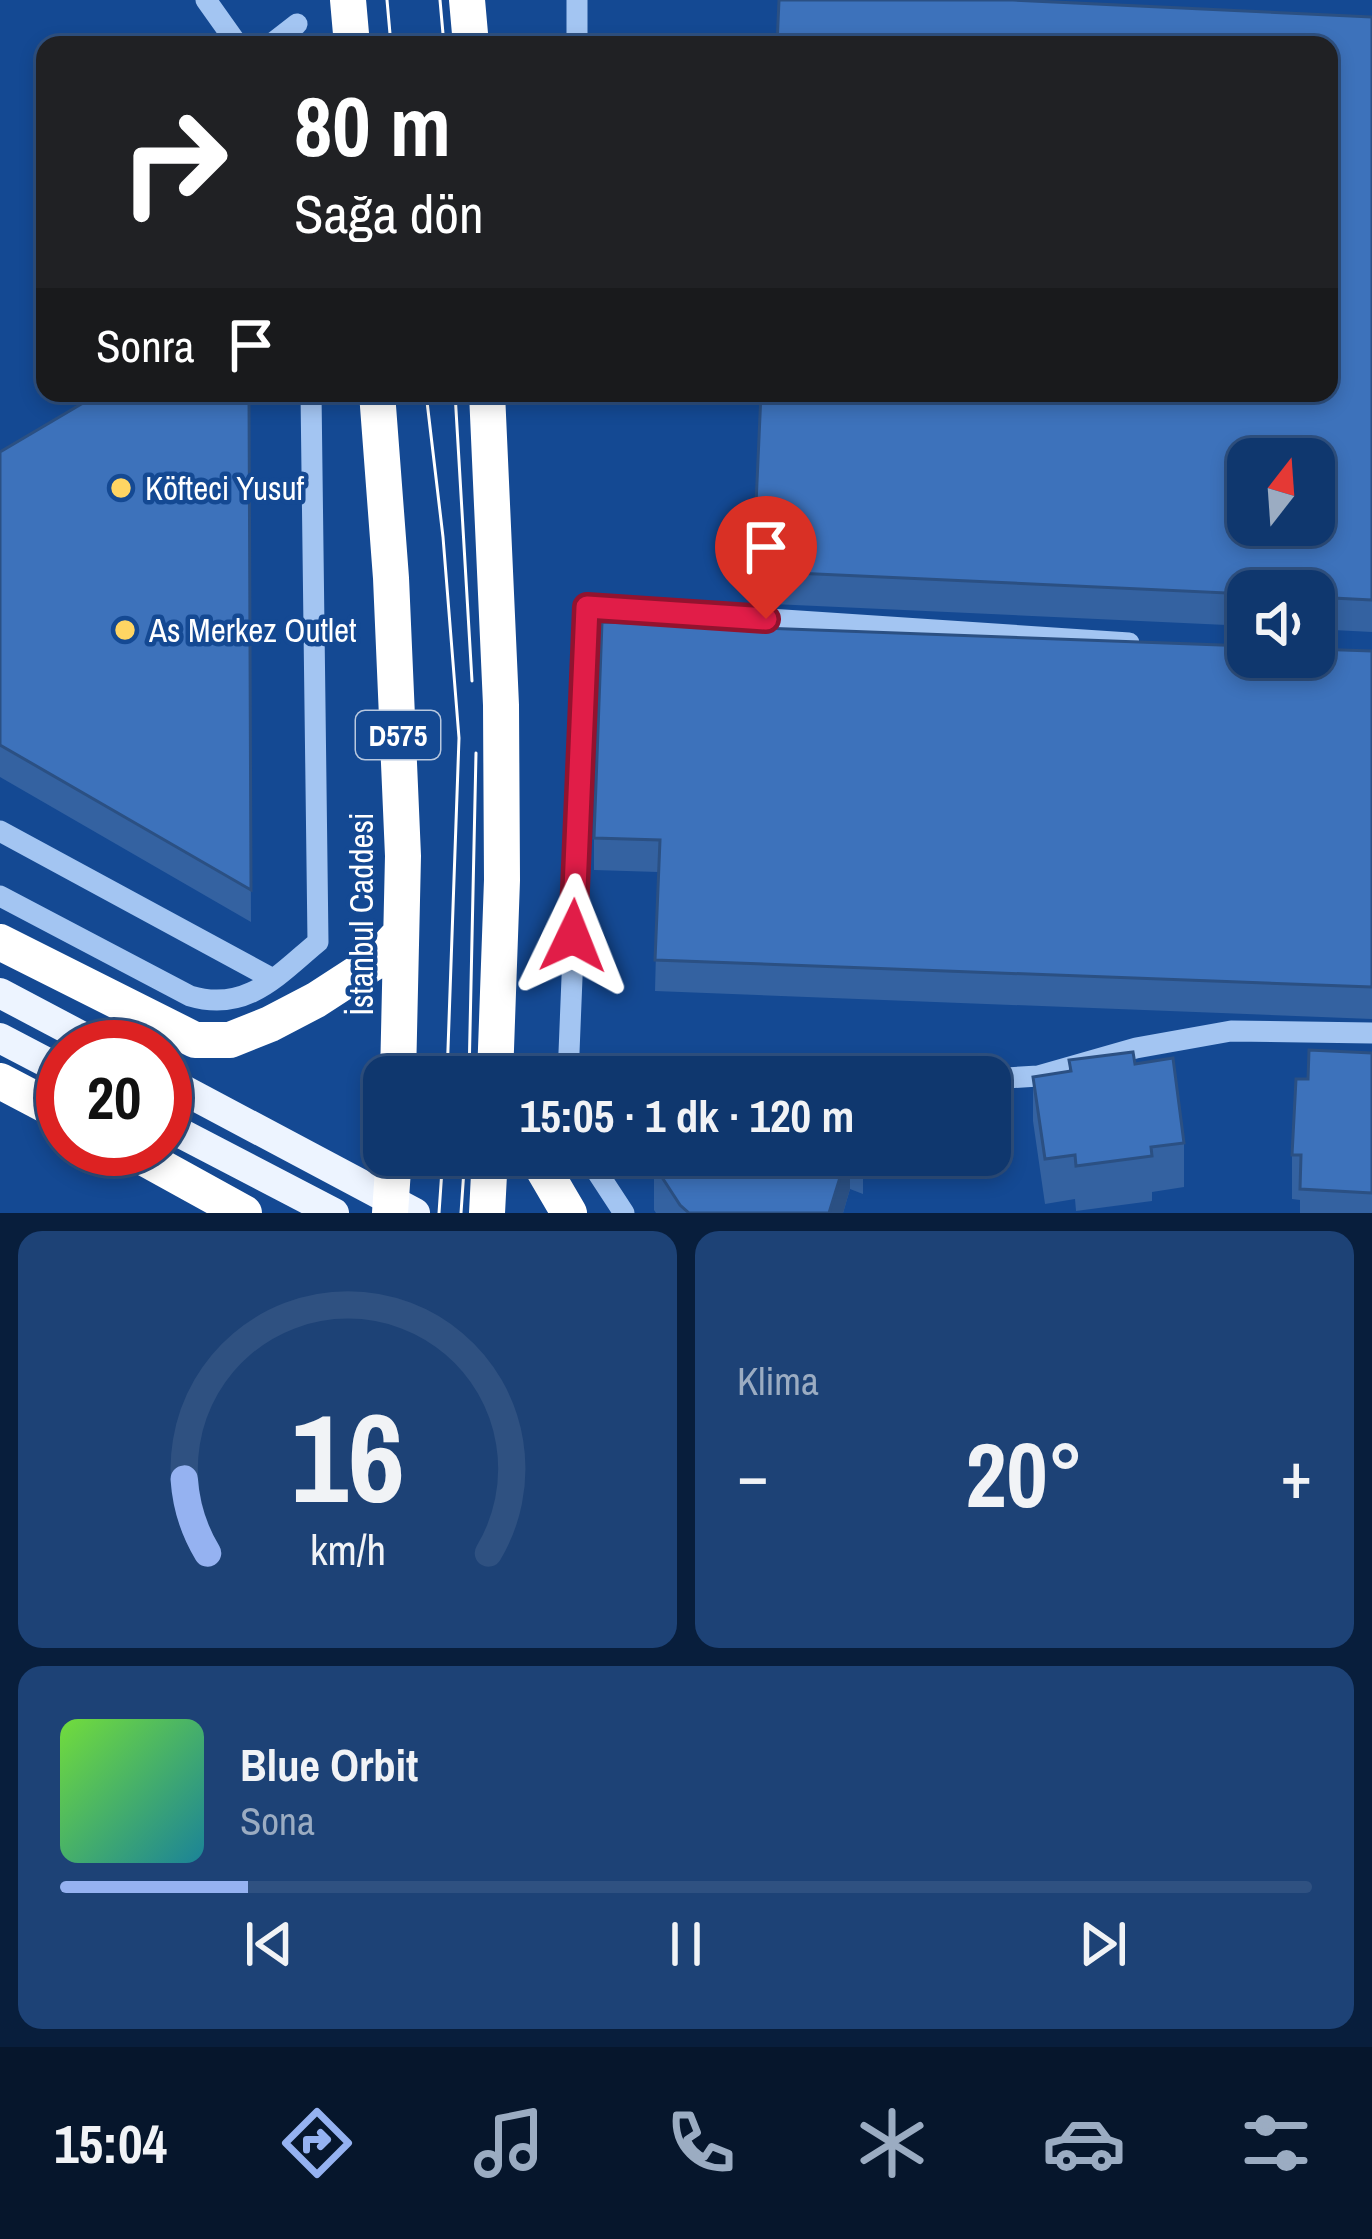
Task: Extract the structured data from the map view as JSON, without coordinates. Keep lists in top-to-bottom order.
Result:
{
  "streets": {
    "highway": ["D575", "İstanbul Caddesi"]
  },
  "places": ["Köfteci Yusuf", "As Merkez Outlet"],
  "north": "top",
  "page": {
    "turn": ["80 m", "Sağa dön"],
    "then": "Sonra",
    "limit": "20",
    "trip": "15:05 · 1 dk · 120 m",
    "tile": "Klima",
    "heat": ["−", "20°", "+"],
    "song": ["Blue Orbit", "Sona"],
    "tabs": "15:04",
    "gauge": ["16", "km/h"]
  }
}
